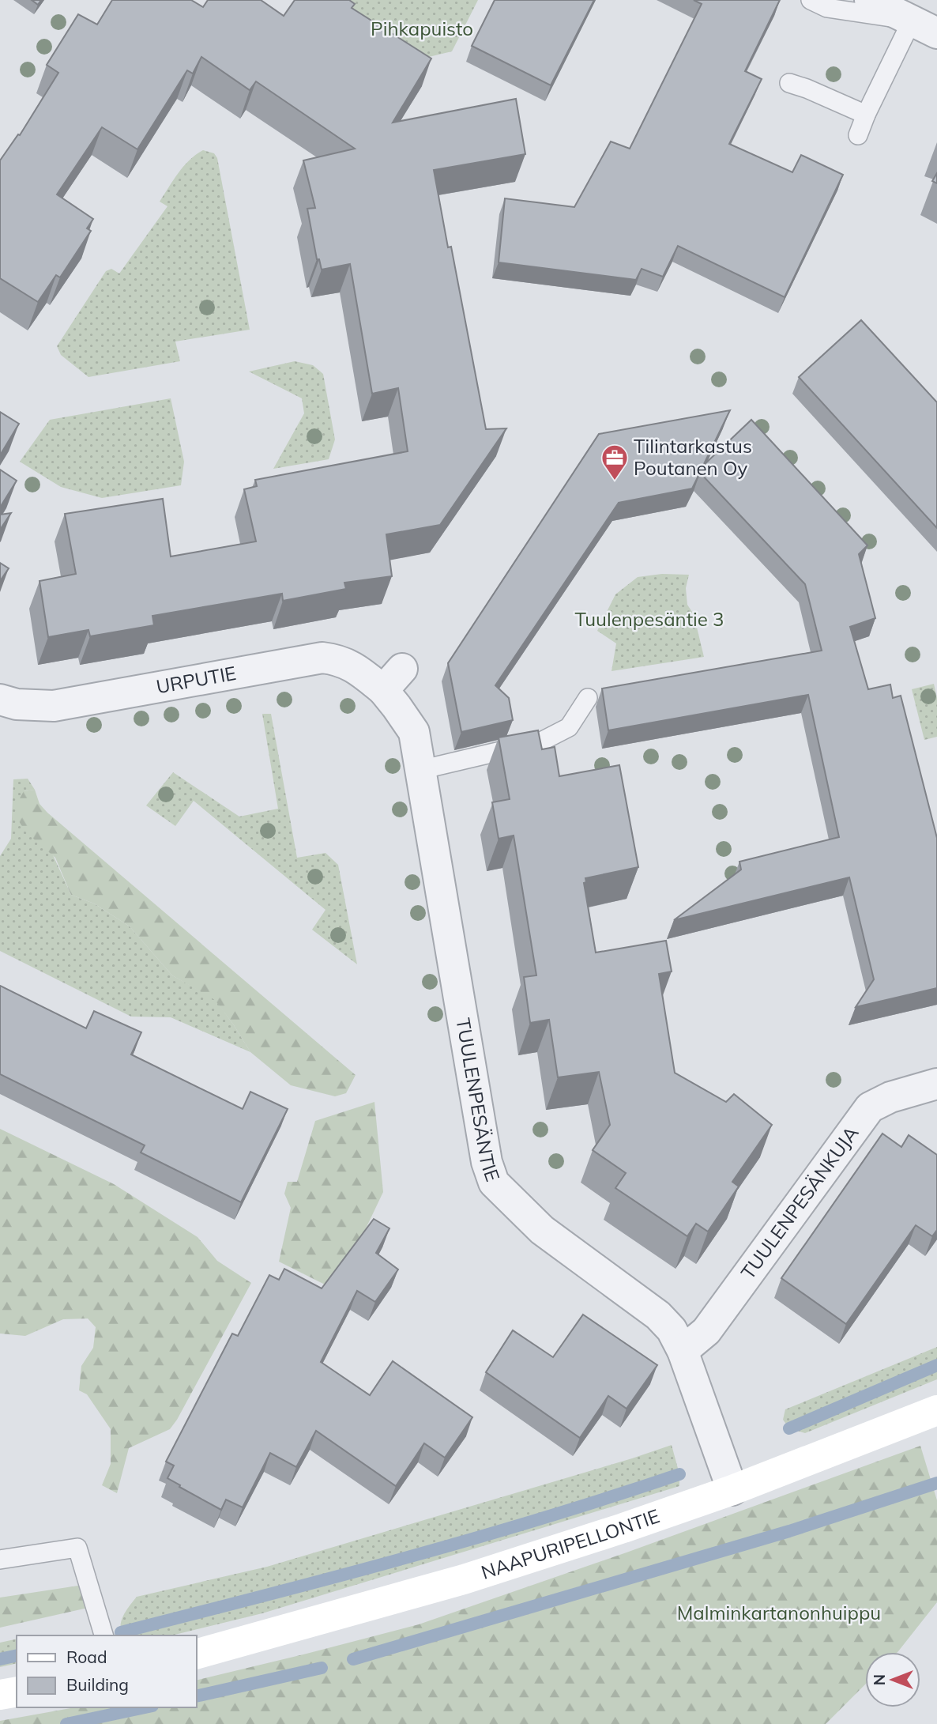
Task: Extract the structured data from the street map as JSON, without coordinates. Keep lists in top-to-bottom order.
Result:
{
  "streets": {
    "street": [
      "URPUTIE",
      "TUULENPESÄNTIE",
      "TUULENPESÄNKUJA",
      "NAAPURIPELLONTIE"
    ]
  },
  "crossings": [
    ["URPUTIE", "TUULENPESÄNTIE"],
    ["TUULENPESÄNTIE", "TUULENPESÄNKUJA"],
    ["TUULENPESÄNTIE", "NAAPURIPELLONTIE"]
  ],
  "parks": ["Pihkapuisto", "Tuulenpesäntie 3", "Malminkartanonhuippu"],
  "places": {
    "office": ["Tilintarkastus Poutanen Oy"]
  },
  "legend": ["Road", "Building"],
  "north": "left"
}
